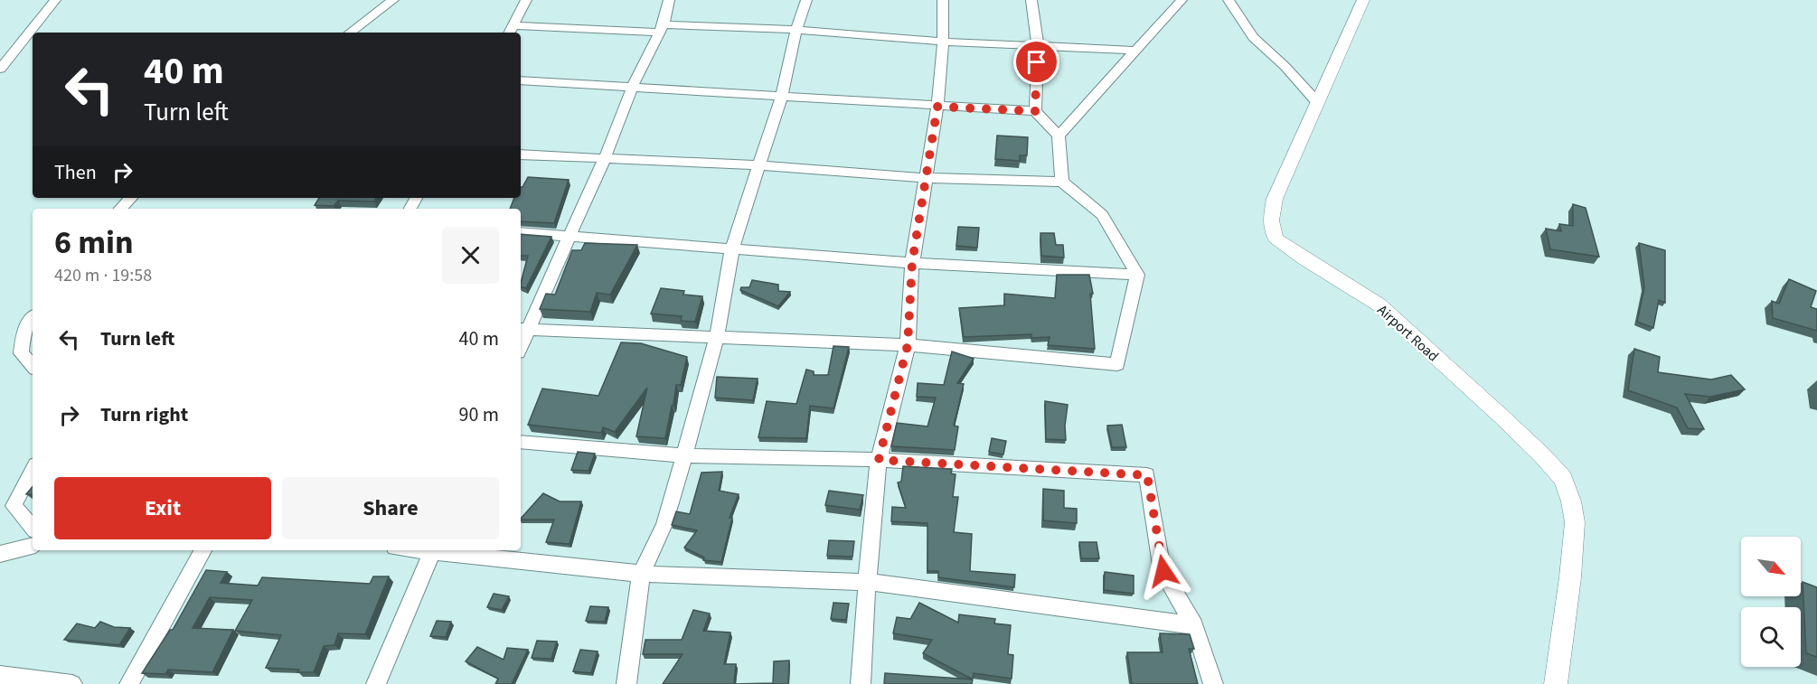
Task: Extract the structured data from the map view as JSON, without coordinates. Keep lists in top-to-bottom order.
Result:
{
  "streets": {
    "street": ["Airport Road"]
  },
  "north": "bottom right",
  "page": {
    "turn": ["40 m", "Turn left"],
    "then": "Then",
    "heading": ["6 min", "420 m · 19:58"],
    "list": [
      {
        "name": "Turn left",
        "value": "40 m"
      },
      {
        "name": "Turn right",
        "value": "90 m"
      }
    ],
    "buttons": ["Exit", "Share"]
  }
}
